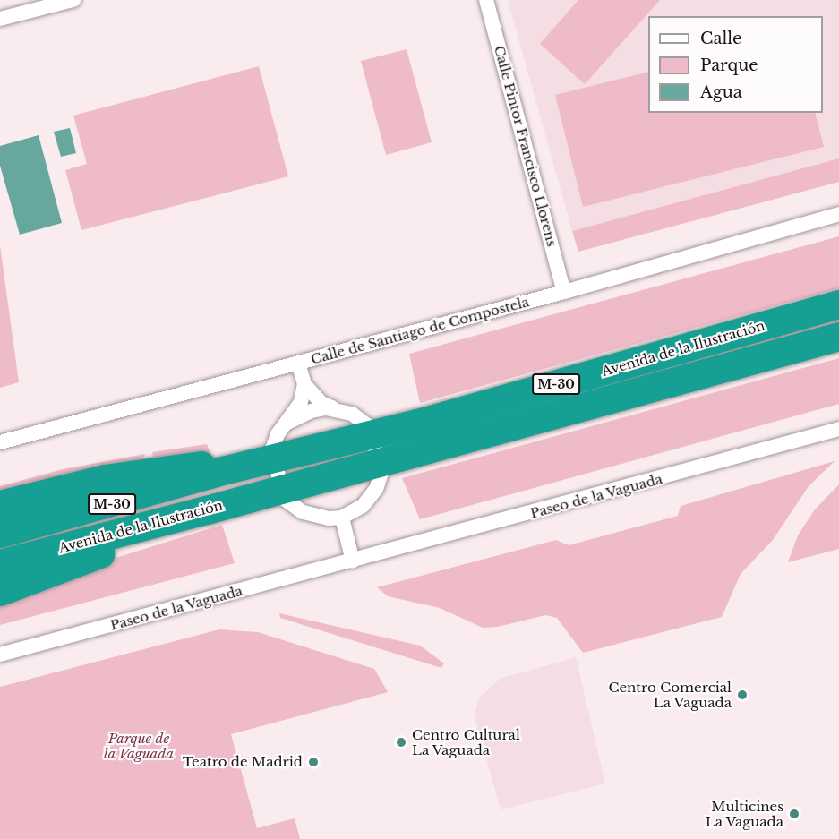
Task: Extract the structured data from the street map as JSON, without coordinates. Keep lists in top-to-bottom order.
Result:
{
  "streets": {
    "highway": ["Avenida de la Ilustración", "M-30"],
    "street": ["Calle Pintor Francisco Llorens", "Calle de Santiago de Compostela", "Paseo de la Vaguada"]
  },
  "crossings": [
    ["Calle Pintor Francisco Llorens", "Calle de Santiago de Compostela"]
  ],
  "parks": ["Parque de la Vaguada"],
  "places": [
    "Centro Comercial La Vaguada",
    "Centro Cultural La Vaguada",
    "Teatro de Madrid",
    "Multicines La Vaguada"
  ],
  "legend": ["Calle", "Parque", "Agua"]
}
